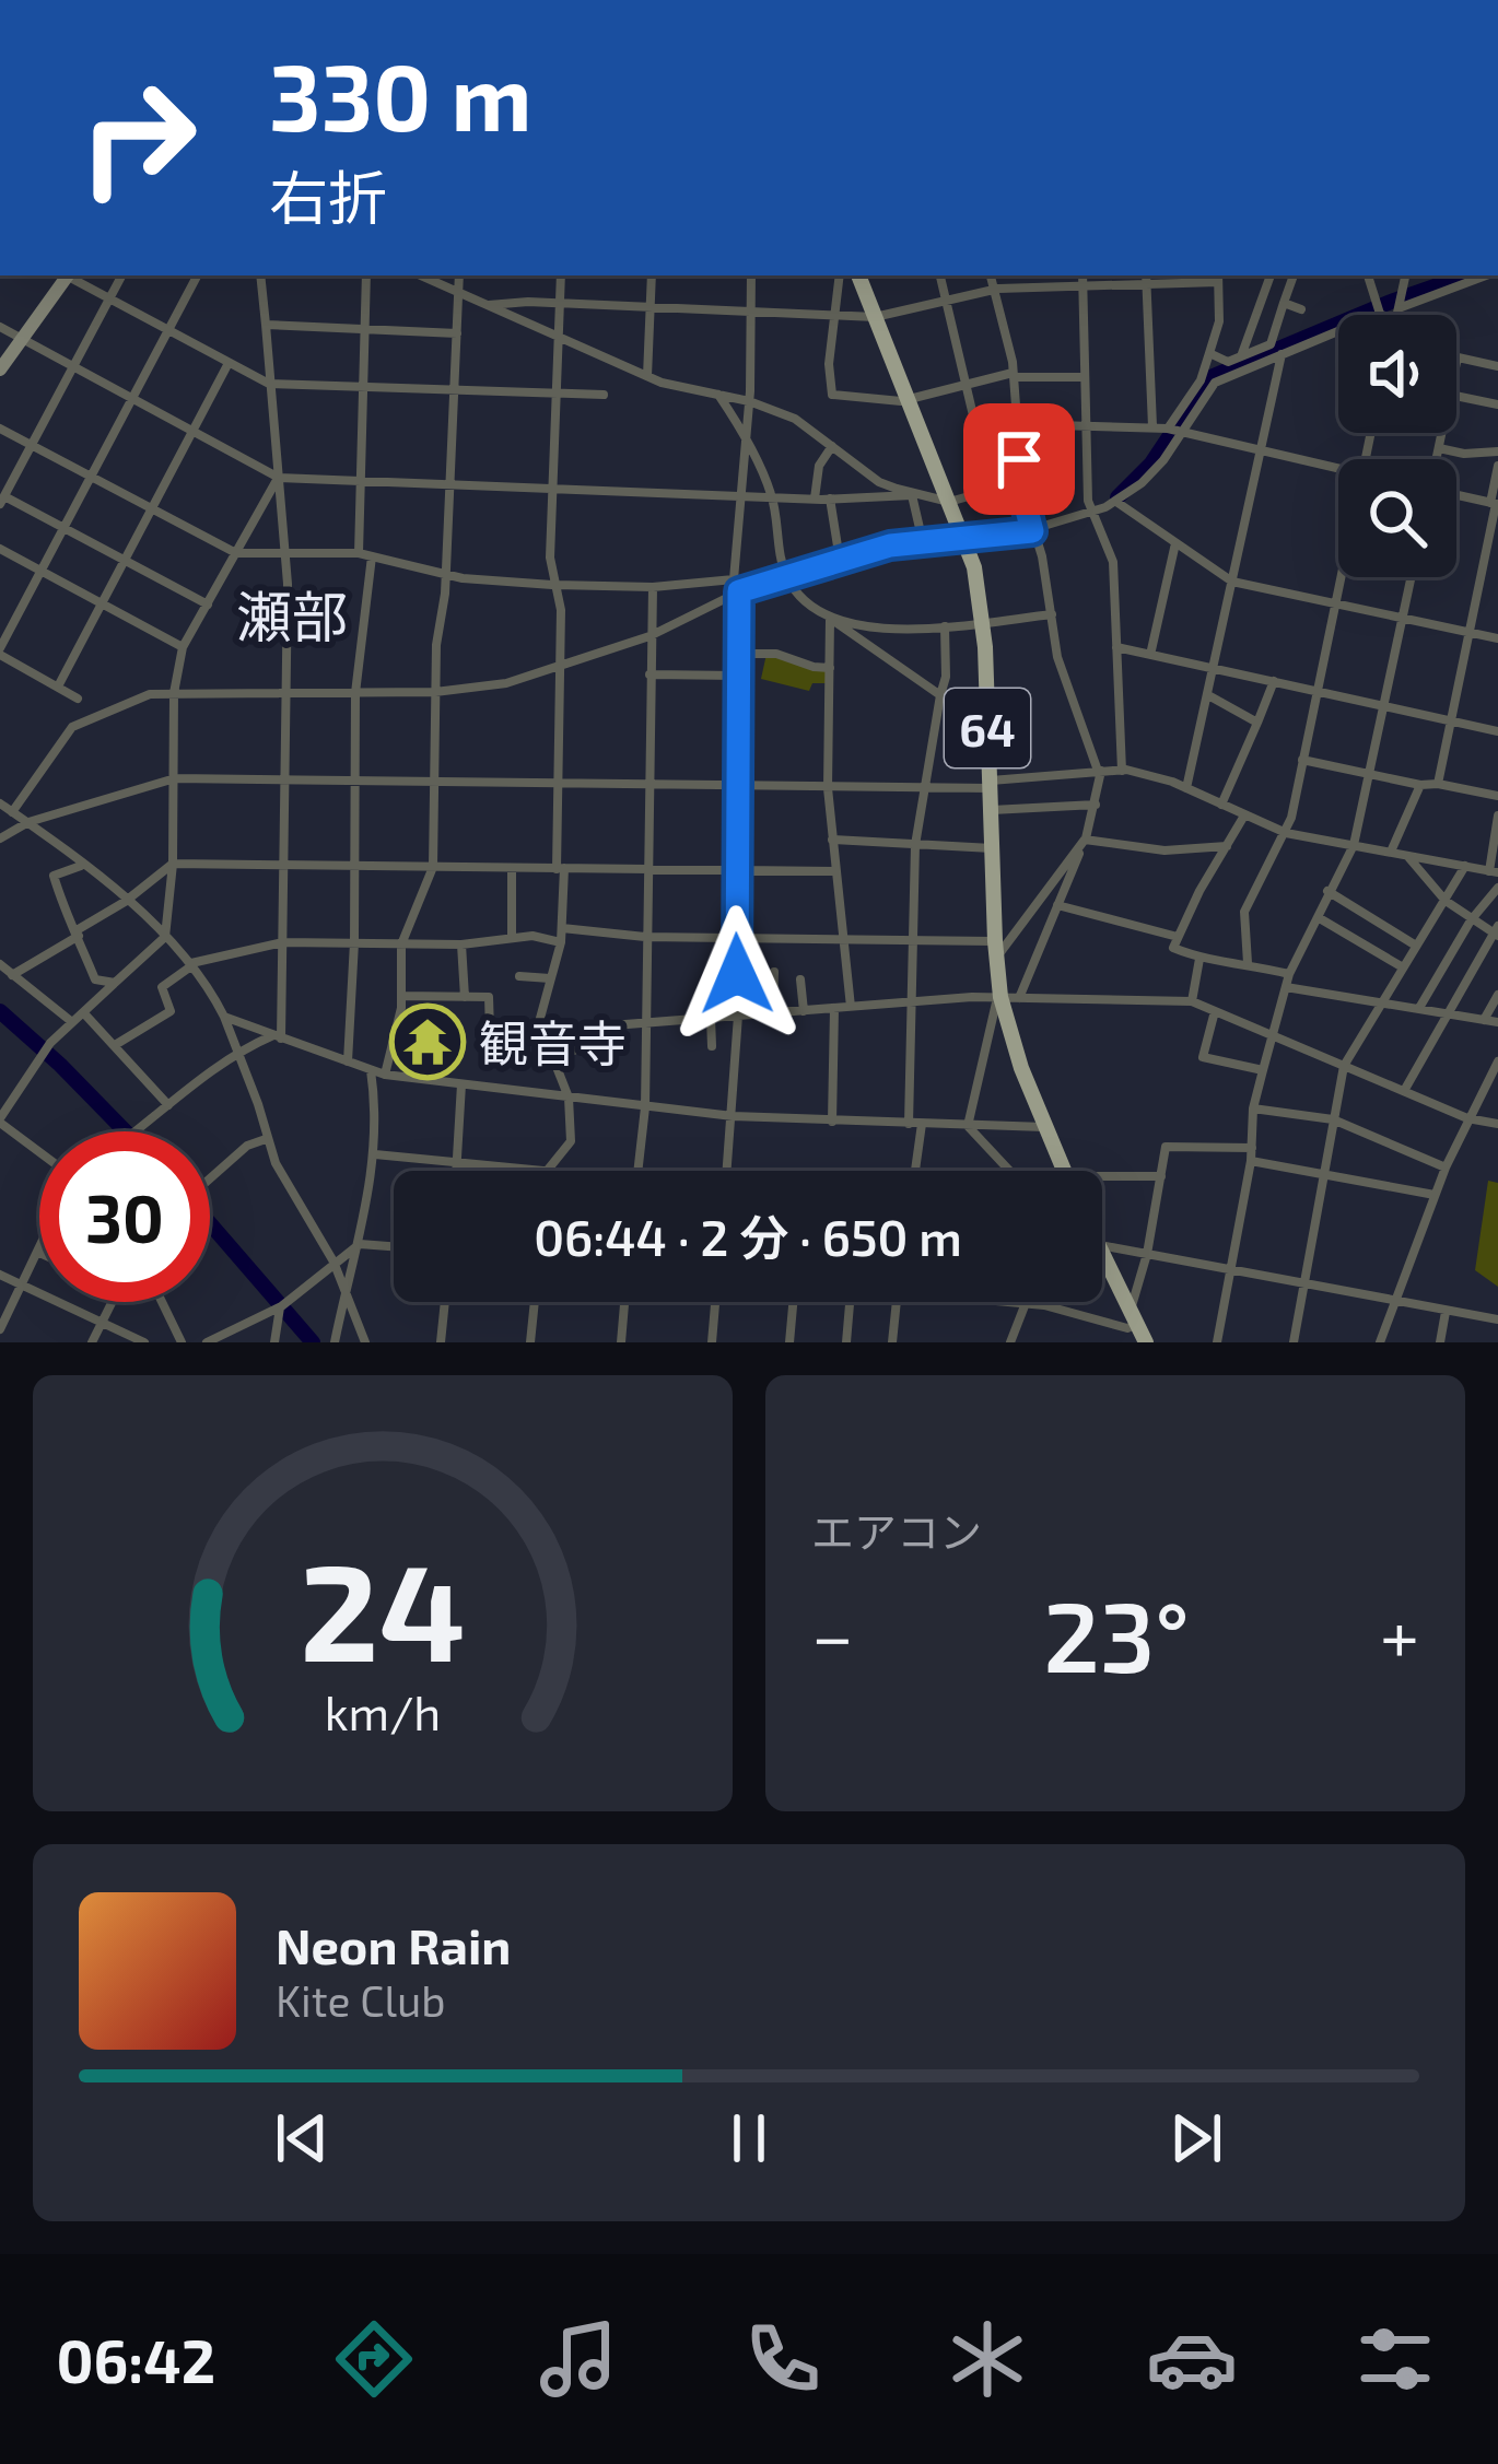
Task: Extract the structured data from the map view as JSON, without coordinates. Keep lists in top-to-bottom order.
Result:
{
  "streets": {
    "main road": ["64"]
  },
  "districts": ["瀬部"],
  "places": {
    "temple": ["観音寺"]
  },
  "page": {
    "turn": ["330 m", "右折"],
    "limit": "30",
    "trip": "06:44 · 2 分 · 650 m",
    "tile": "エアコン",
    "heat": ["−", "23°", "+"],
    "song": ["Neon Rain", "Kite Club"],
    "tabs": "06:42",
    "gauge": ["24", "km/h"]
  }
}
